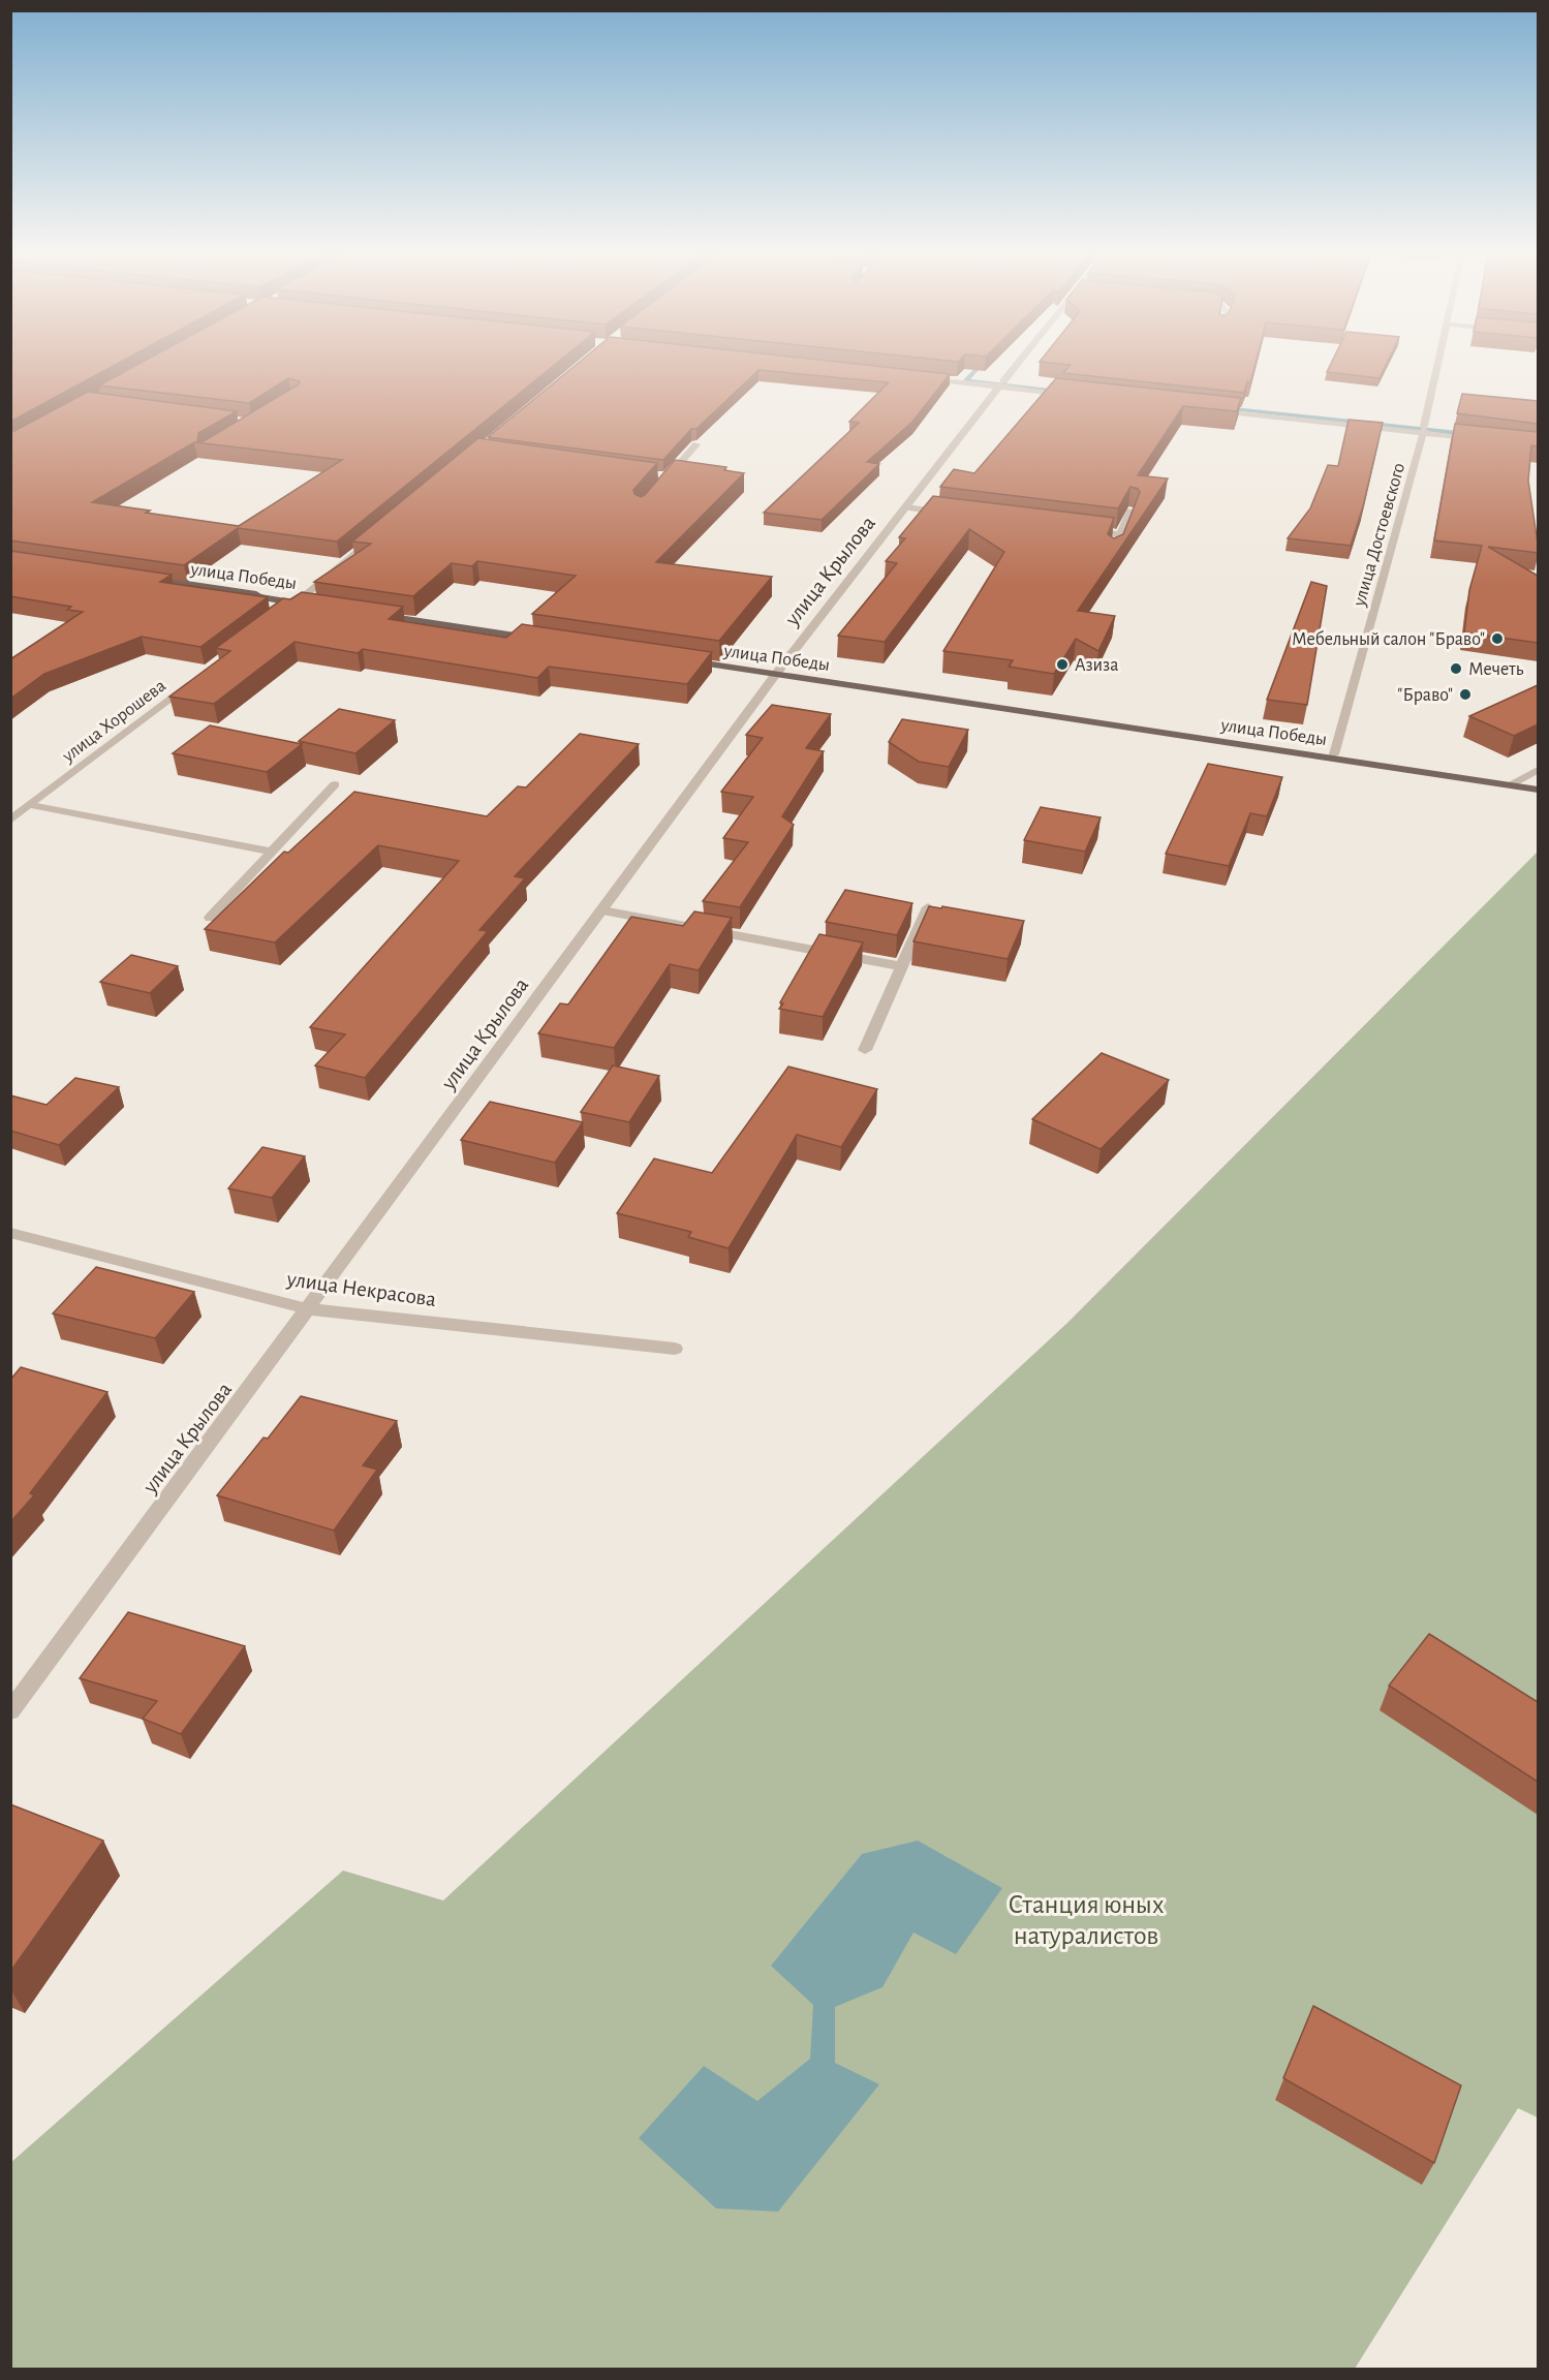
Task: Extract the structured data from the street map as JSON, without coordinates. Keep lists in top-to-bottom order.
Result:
{
  "streets": {
    "main road": ["улица Победы"],
    "street": [
      "улица Достоевского",
      "улица Крылова",
      "улица Хорошева",
      "улица Некрасова"
    ]
  },
  "crossings": [
    ["улица Достоевского", "улица Победы"],
    ["улица Крылова", "улица Победы"],
    ["улица Крылова", "улица Некрасова"]
  ],
  "parks": ["Станция юных натуралистов"],
  "places": [
    "Мебельный салон \"Браво\"",
    "Азиза",
    "Мечеть",
    "\"Браво\""
  ]
}
